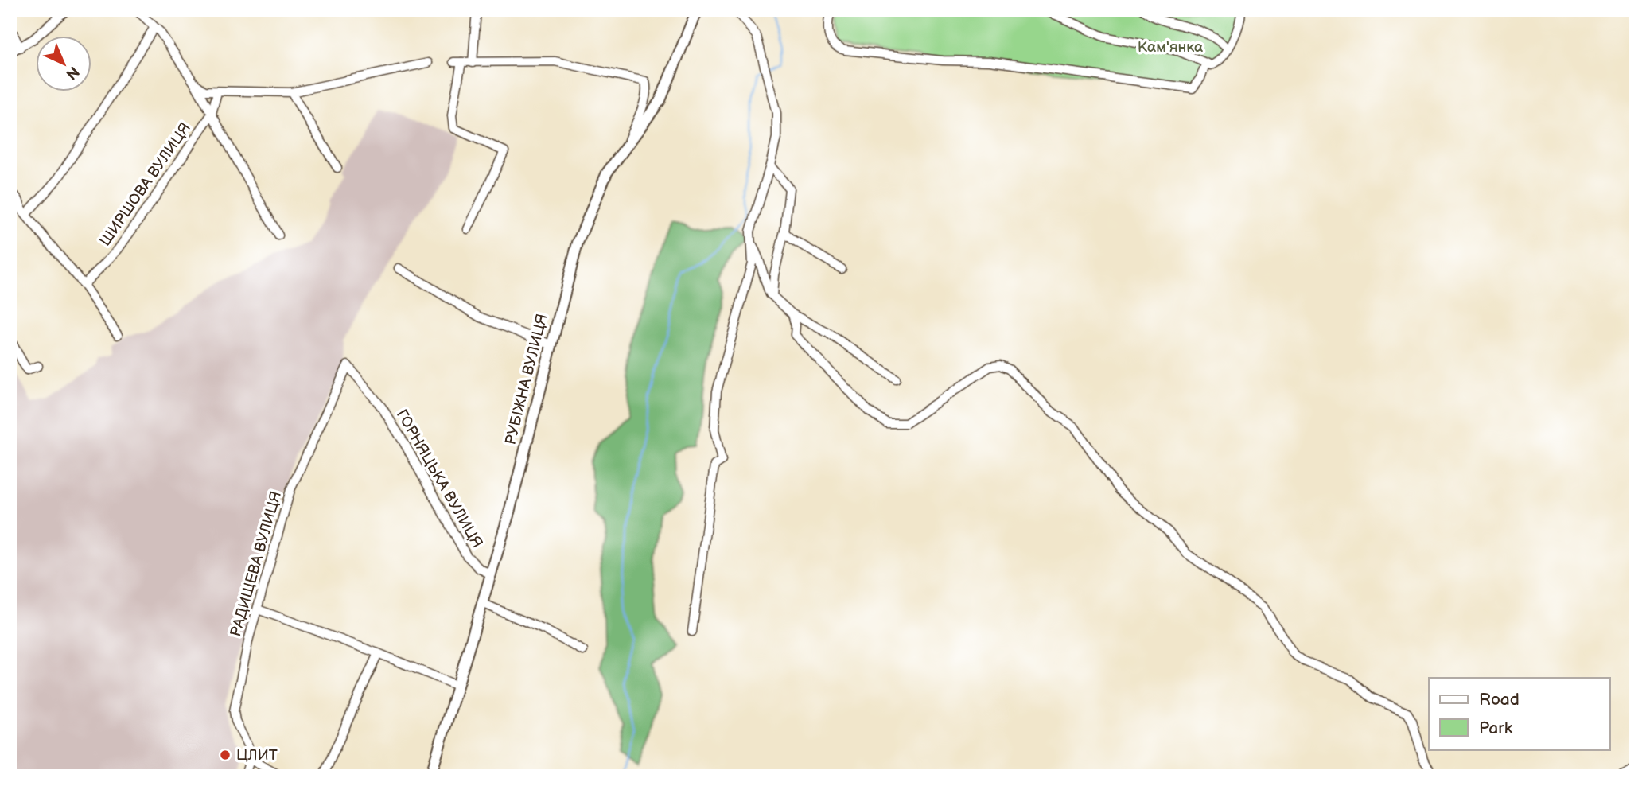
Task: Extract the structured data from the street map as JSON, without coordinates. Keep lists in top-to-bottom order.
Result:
{
  "streets": {
    "street": [
      "ШИРШОВА ВУЛИЦЯ",
      "РУБІЖНА ВУЛИЦЯ",
      "ГОРНЯЦЬКА ВУЛИЦЯ",
      "РАДИЩЕВА ВУЛИЦЯ"
    ]
  },
  "crossings": [
    ["РУБІЖНА ВУЛИЦЯ", "ГОРНЯЦЬКА ВУЛИЦЯ"],
    ["ГОРНЯЦЬКА ВУЛИЦЯ", "РАДИЩЕВА ВУЛИЦЯ"]
  ],
  "parks": ["Кам'янка"],
  "places": ["ЦЛИТ"],
  "legend": ["Road", "Park"],
  "north": "bottom right"
}
